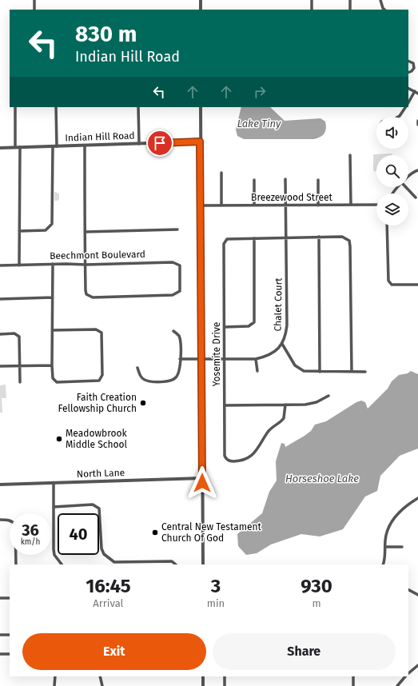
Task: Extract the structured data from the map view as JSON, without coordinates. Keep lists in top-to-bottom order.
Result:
{
  "streets": {
    "street": [
      "Indian Hill Road",
      "Breezewood Street",
      "Beechmont Boulevard",
      "Chalet Court",
      "Yosemite Drive",
      "North Lane"
    ]
  },
  "crossings": [
    ["Breezewood Street", "Chalet Court"],
    ["Chalet Court", "Yosemite Drive"]
  ],
  "water": ["Lake Tiny", "Horseshoe Lake"],
  "places": ["Faith Creation Fellowship Church", "Meadowbrook Middle School", "Central New Testament Church Of God"],
  "page": {
    "turn": ["830 m", "Indian Hill Road"],
    "speed": "36 km/h",
    "limit": "40",
    "eta": [
      "16:45",
      "Arrival",
      "3",
      "min",
      "930",
      "m"
    ],
    "buttons": ["Exit", "Share"]
  }
}
